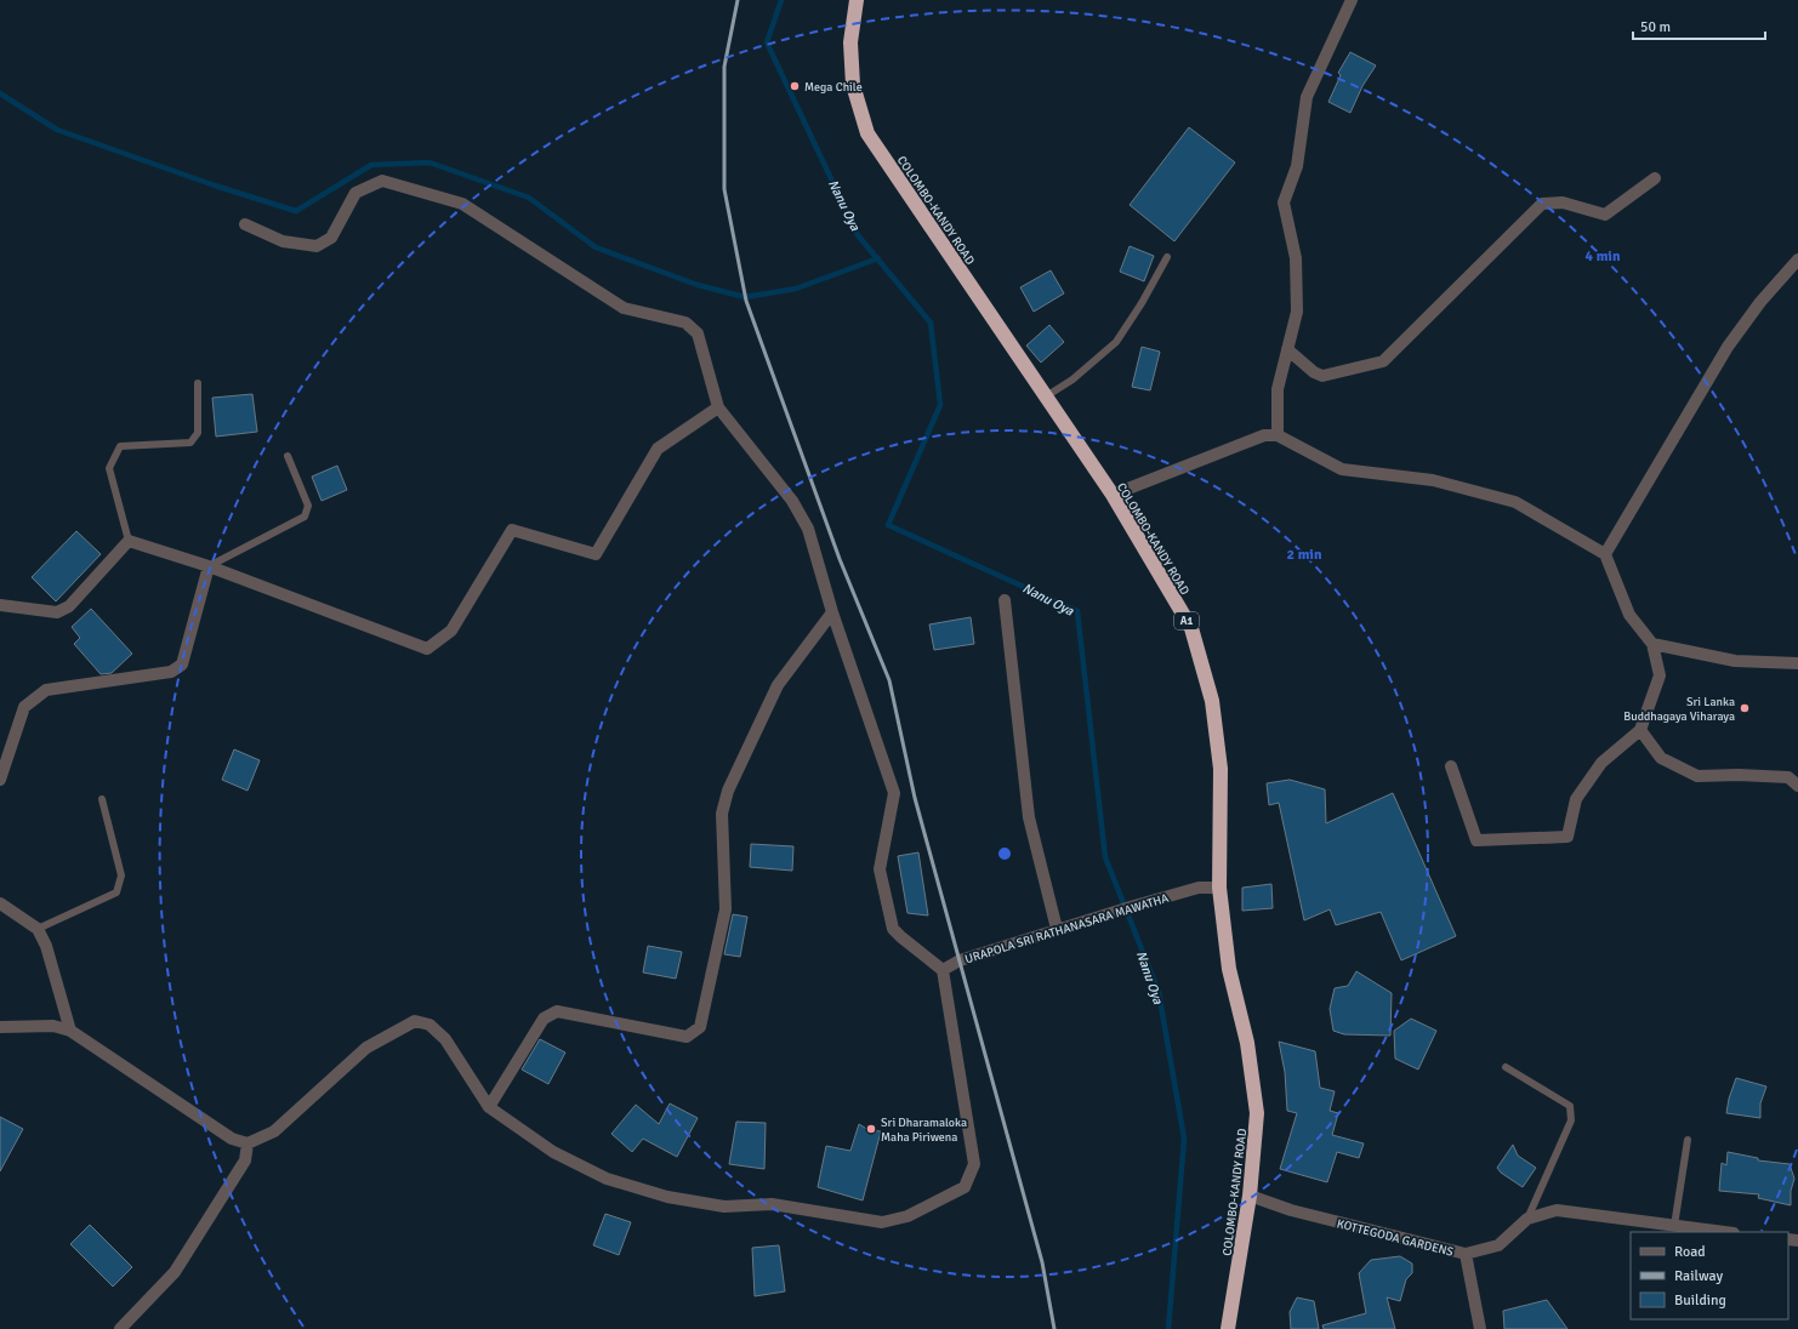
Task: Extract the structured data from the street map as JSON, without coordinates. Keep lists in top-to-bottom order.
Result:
{
  "streets": {
    "highway": ["COLOMBO-KANDY ROAD", "A1"],
    "street": ["URAPOLA SRI RATHANASARA MAWATHA", "KOTTEGODA GARDENS"]
  },
  "crossings": [
    ["COLOMBO-KANDY ROAD", "URAPOLA SRI RATHANASARA MAWATHA"],
    ["COLOMBO-KANDY ROAD", "KOTTEGODA GARDENS"]
  ],
  "water": ["Nanu Oya"],
  "places": ["Mega Chile", "Sri Lanka Buddhagaya Viharaya", "Sri Dharamaloka Maha Piriwena"],
  "legend": ["Road", "Railway", "Building"],
  "scale_bar": "50 m",
  "rings": ["4 min", "2 min"]
}
